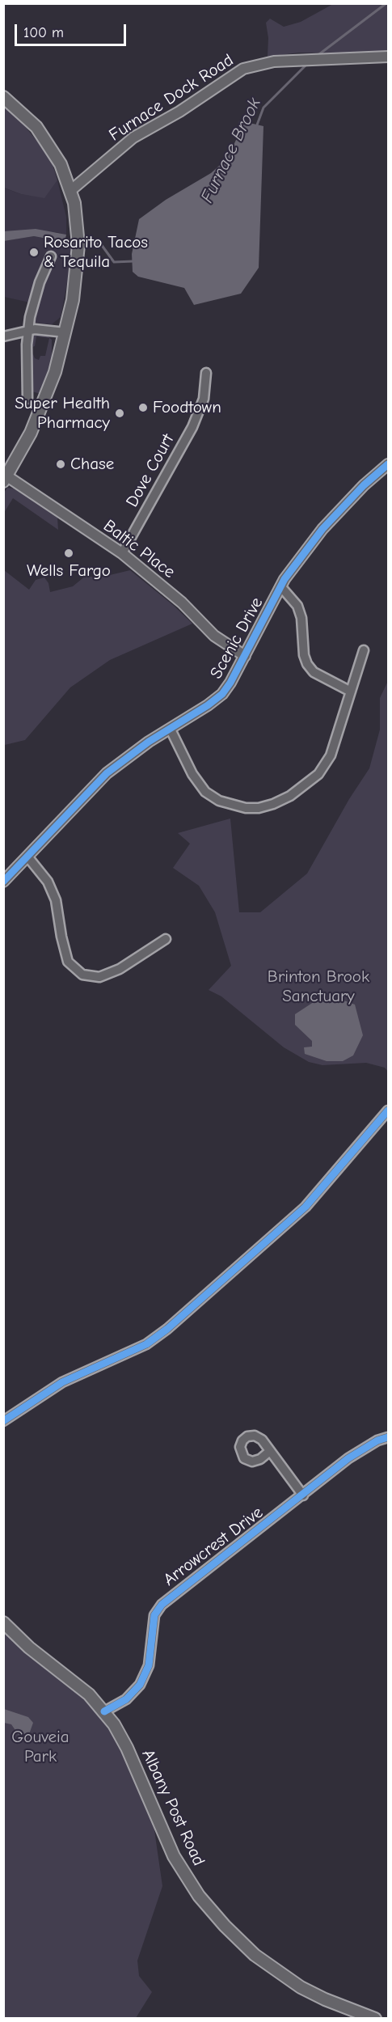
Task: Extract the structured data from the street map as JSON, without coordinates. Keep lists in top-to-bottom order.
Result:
{
  "streets": {
    "main road": ["Albany Post Road"],
    "street": [
      "Furnace Dock Road",
      "Dove Court",
      "Baltic Place",
      "Scenic Drive",
      "Arrowcrest Drive"
    ]
  },
  "crossings": [
    ["Dove Court", "Baltic Place"],
    ["Baltic Place", "Scenic Drive"],
    ["Arrowcrest Drive", "Albany Post Road"]
  ],
  "water": ["Furnace Brook"],
  "parks": ["Brinton Brook Sanctuary", "Gouveia Park"],
  "places": [
    "Rosarito Tacos & Tequila",
    "Foodtown",
    "Super Health Pharmacy",
    "Chase",
    "Wells Fargo"
  ],
  "scale_bar": "100 m"
}
